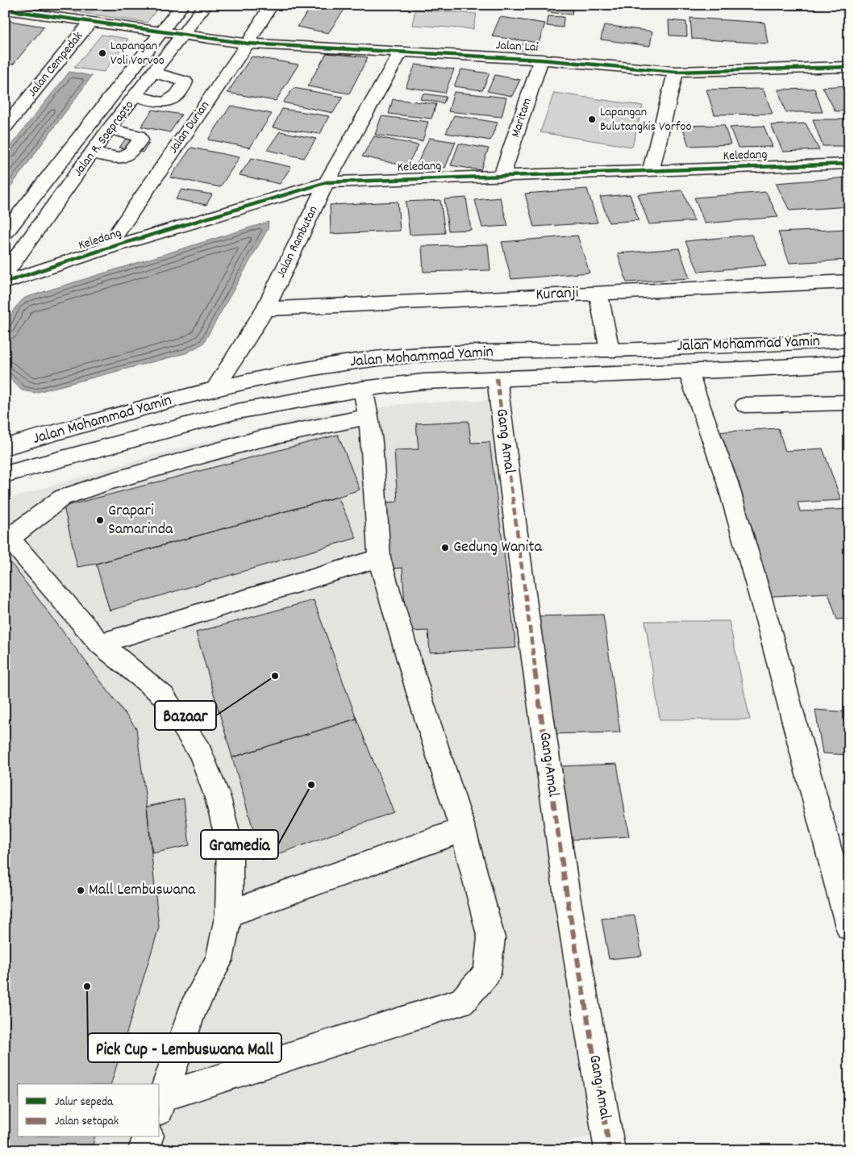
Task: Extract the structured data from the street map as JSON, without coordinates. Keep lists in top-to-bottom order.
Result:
{
  "streets": {
    "street": [
      "Jalan Lai",
      "Jalan Cempedak",
      "Maritam",
      "Jalan Durian",
      "Jalan R. Soeprapto",
      "Keledang",
      "Jalan Rambutan",
      "Kuranji",
      "Jalan Mohammad Yamin",
      "Gang Amal"
    ]
  },
  "crossings": [
    ["Jalan Lai", "Jalan Cempedak"],
    ["Jalan Lai", "Maritam"],
    ["Jalan Lai", "Jalan Durian"],
    ["Jalan Lai", "Jalan R. Soeprapto"],
    ["Jalan Lai", "Jalan Rambutan"],
    ["Maritam", "Keledang"],
    ["Jalan Durian", "Keledang"],
    ["Keledang", "Jalan Rambutan"],
    ["Jalan Rambutan", "Kuranji"],
    ["Jalan Rambutan", "Jalan Mohammad Yamin"],
    ["Jalan Mohammad Yamin", "Gang Amal"]
  ],
  "places": [
    "Lapangan Voli Vorvoo",
    "Lapangan Bulutangkis Vorfoo",
    "Grapari Samarinda",
    "Gedung Wanita",
    "Bazaar",
    "Gramedia",
    "Mall Lembuswana",
    "Pick Cup - Lembuswana Mall"
  ],
  "legend": ["Jalur sepeda", "Jalan setapak"]
}
